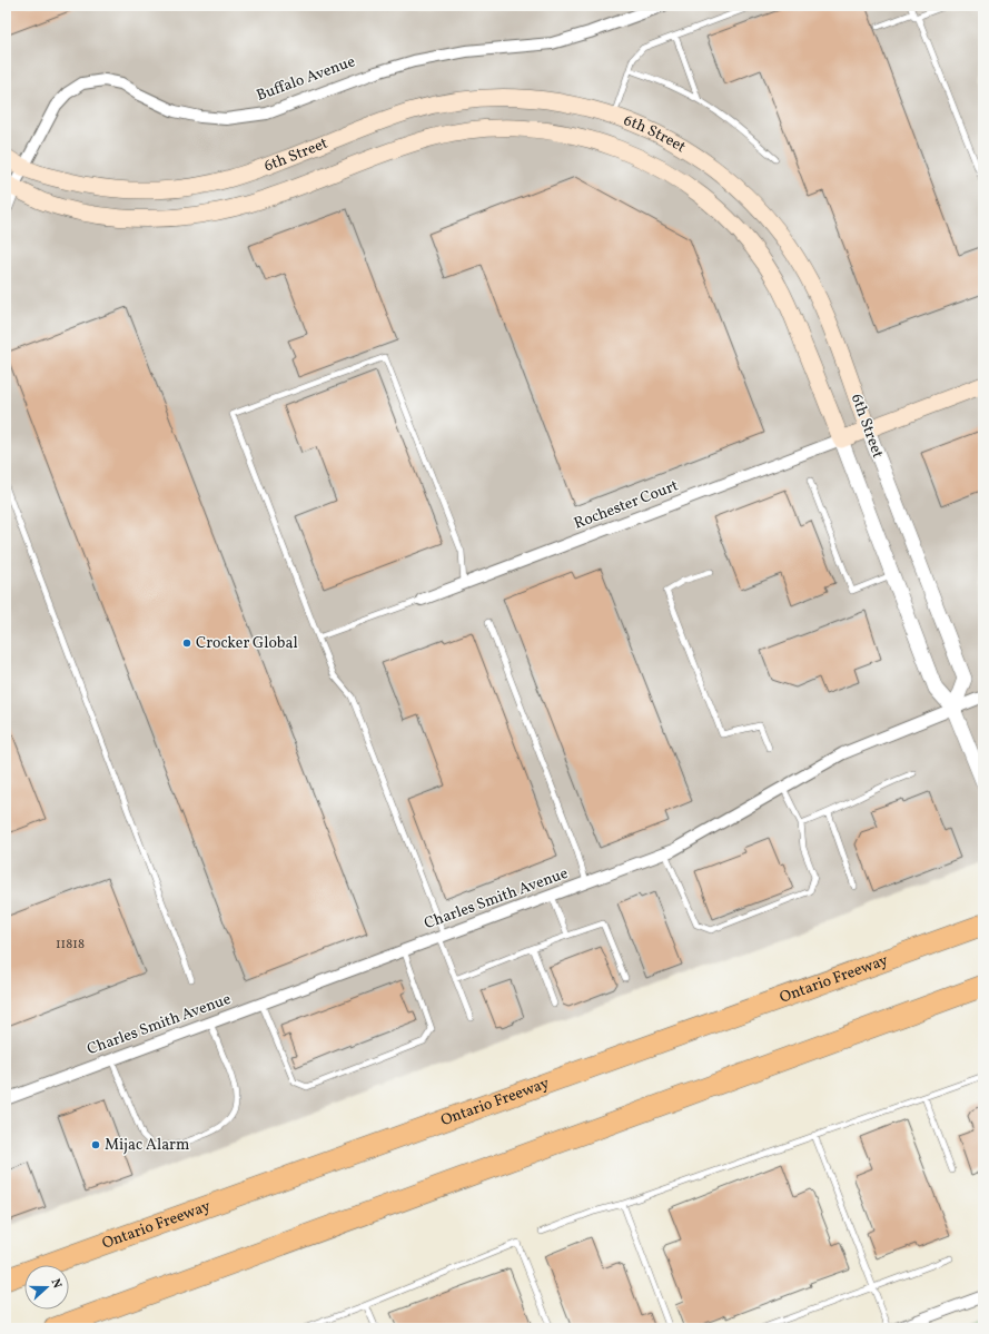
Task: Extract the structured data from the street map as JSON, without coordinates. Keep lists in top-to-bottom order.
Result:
{
  "streets": {
    "highway": ["Ontario Freeway"],
    "main road": ["6th Street"],
    "street": ["Buffalo Avenue", "Rochester Court", "Charles Smith Avenue"]
  },
  "crossings": [
    ["Buffalo Avenue", "6th Street"],
    ["6th Street", "Rochester Court"],
    ["6th Street", "Charles Smith Avenue"]
  ],
  "places": ["Crocker Global", "Mijac Alarm"],
  "house_numbers": ["11818"],
  "north": "right"
}
